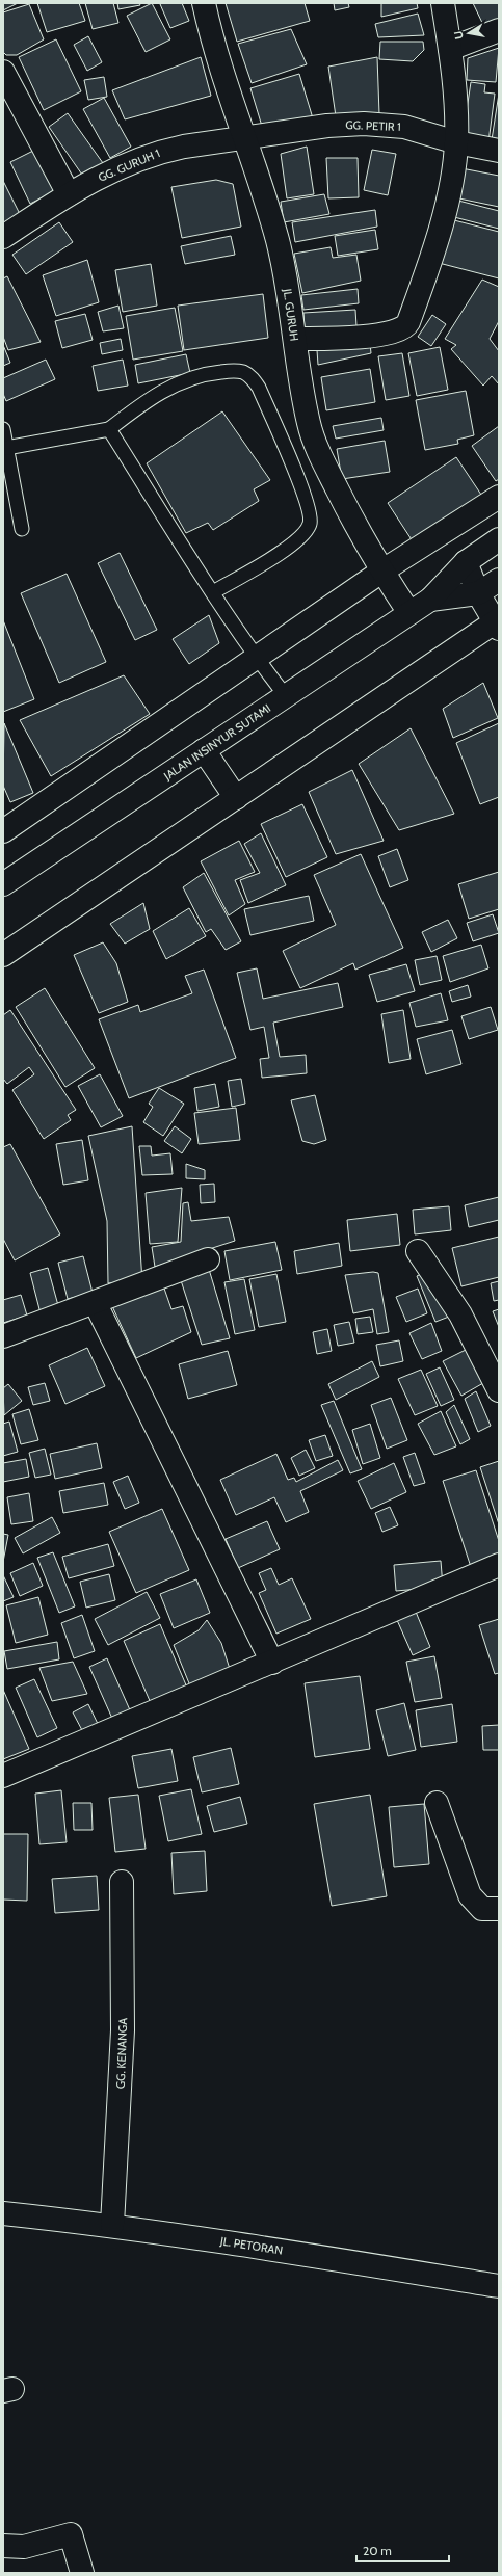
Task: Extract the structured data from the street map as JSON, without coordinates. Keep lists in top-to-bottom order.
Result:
{
  "streets": {
    "main road": [
      "GG. PETIR 1",
      "GG. GURUH 1",
      "JL. GURUH",
      "JALAN INSINYUR SUTAMI",
      "GG. KENANGA",
      "JL. PETORAN"
    ]
  },
  "crossings": [
    ["GG. PETIR 1", "GG. GURUH 1"],
    ["GG. PETIR 1", "JL. GURUH"],
    ["GG. GURUH 1", "JL. GURUH"],
    ["JL. GURUH", "JALAN INSINYUR SUTAMI"],
    ["GG. KENANGA", "JL. PETORAN"]
  ],
  "scale_bar": "20 m",
  "north": "left"
}
